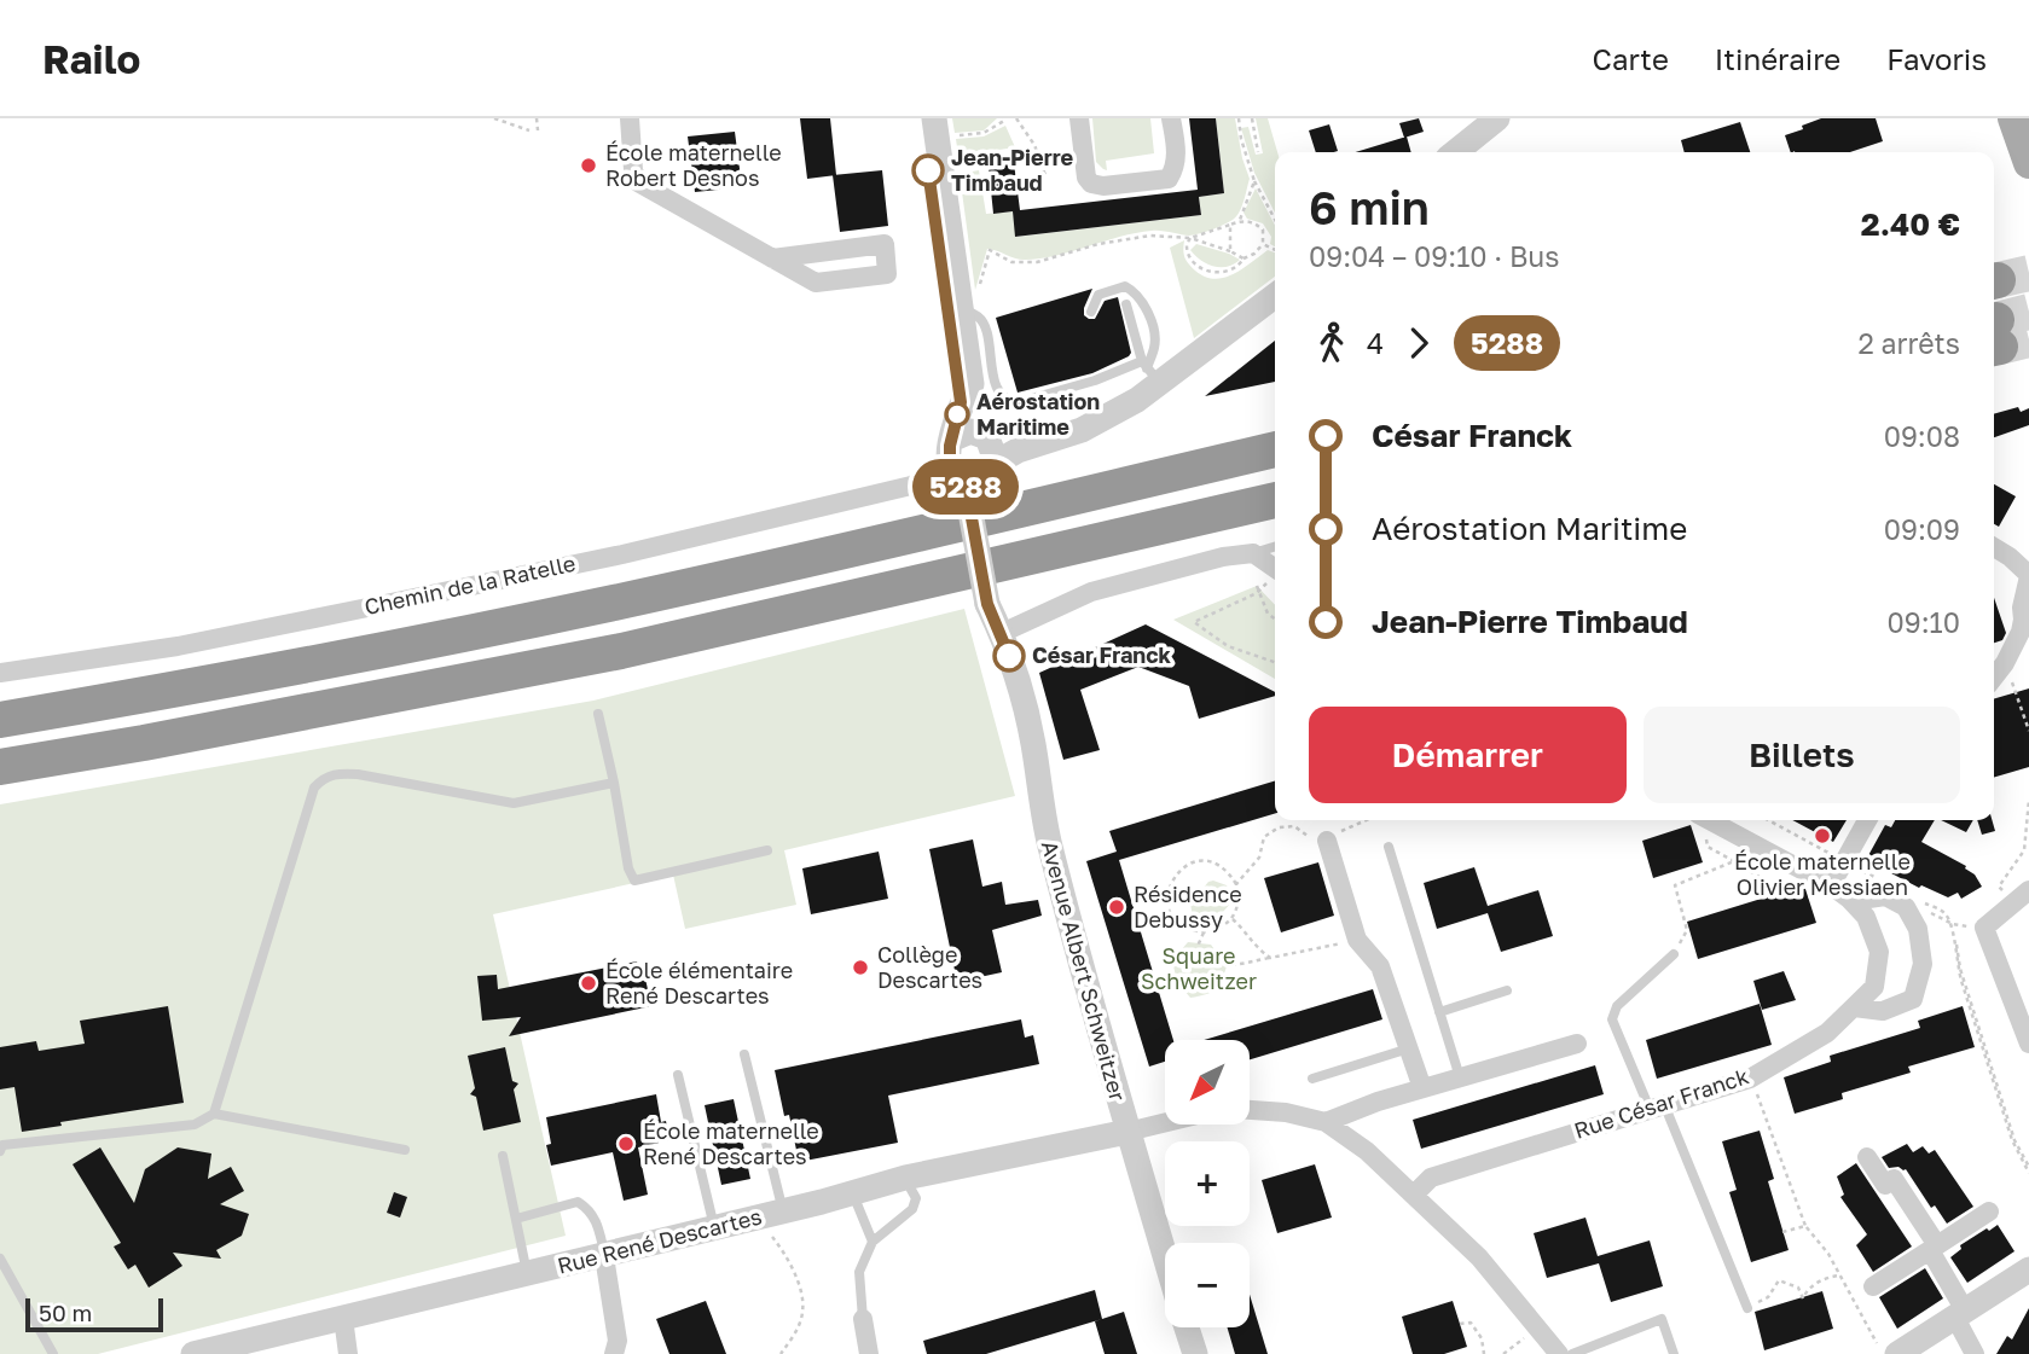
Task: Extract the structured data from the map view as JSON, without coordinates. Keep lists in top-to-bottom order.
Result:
{
  "streets": {
    "street": [
      "Chemin de la Ratelle",
      "Avenue Albert Schweitzer",
      "Rue César Franck",
      "Rue René Descartes"
    ]
  },
  "crossings": [
    ["Chemin de la Ratelle", "Avenue Albert Schweitzer"],
    ["Avenue Albert Schweitzer", "Rue René Descartes"]
  ],
  "parks": ["Square Schweitzer"],
  "places": [
    "École maternelle Robert Desnos",
    "Jean-Pierre Timbaud",
    "Aérostation Maritime",
    "César Franck",
    "École maternelle Olivier Messiaen",
    "Résidence Debussy",
    "Collège Descartes",
    "École élémentaire René Descartes",
    "École maternelle René Descartes"
  ],
  "lines": ["bus line 5288"],
  "scale_bar": "50 m",
  "north": "bottom left",
  "page": {
    "header": "Railo",
    "nav": ["Carte", "Itinéraire", "Favoris"],
    "on_map": "5288",
    "heading": ["6 min", "09:04 – 09:10 · Bus", "2.40 €"],
    "legs": ["4", "5288", "2 arrêts"],
    "list": [
      {
        "name": "César Franck",
        "value": "09:08"
      },
      {
        "name": "Aérostation Maritime",
        "value": "09:09"
      },
      {
        "name": "Jean-Pierre Timbaud",
        "value": "09:10"
      }
    ],
    "buttons": ["Démarrer", "Billets"],
    "map_buttons": ["+", "−"],
    "scale": "50 m"
  }
}
